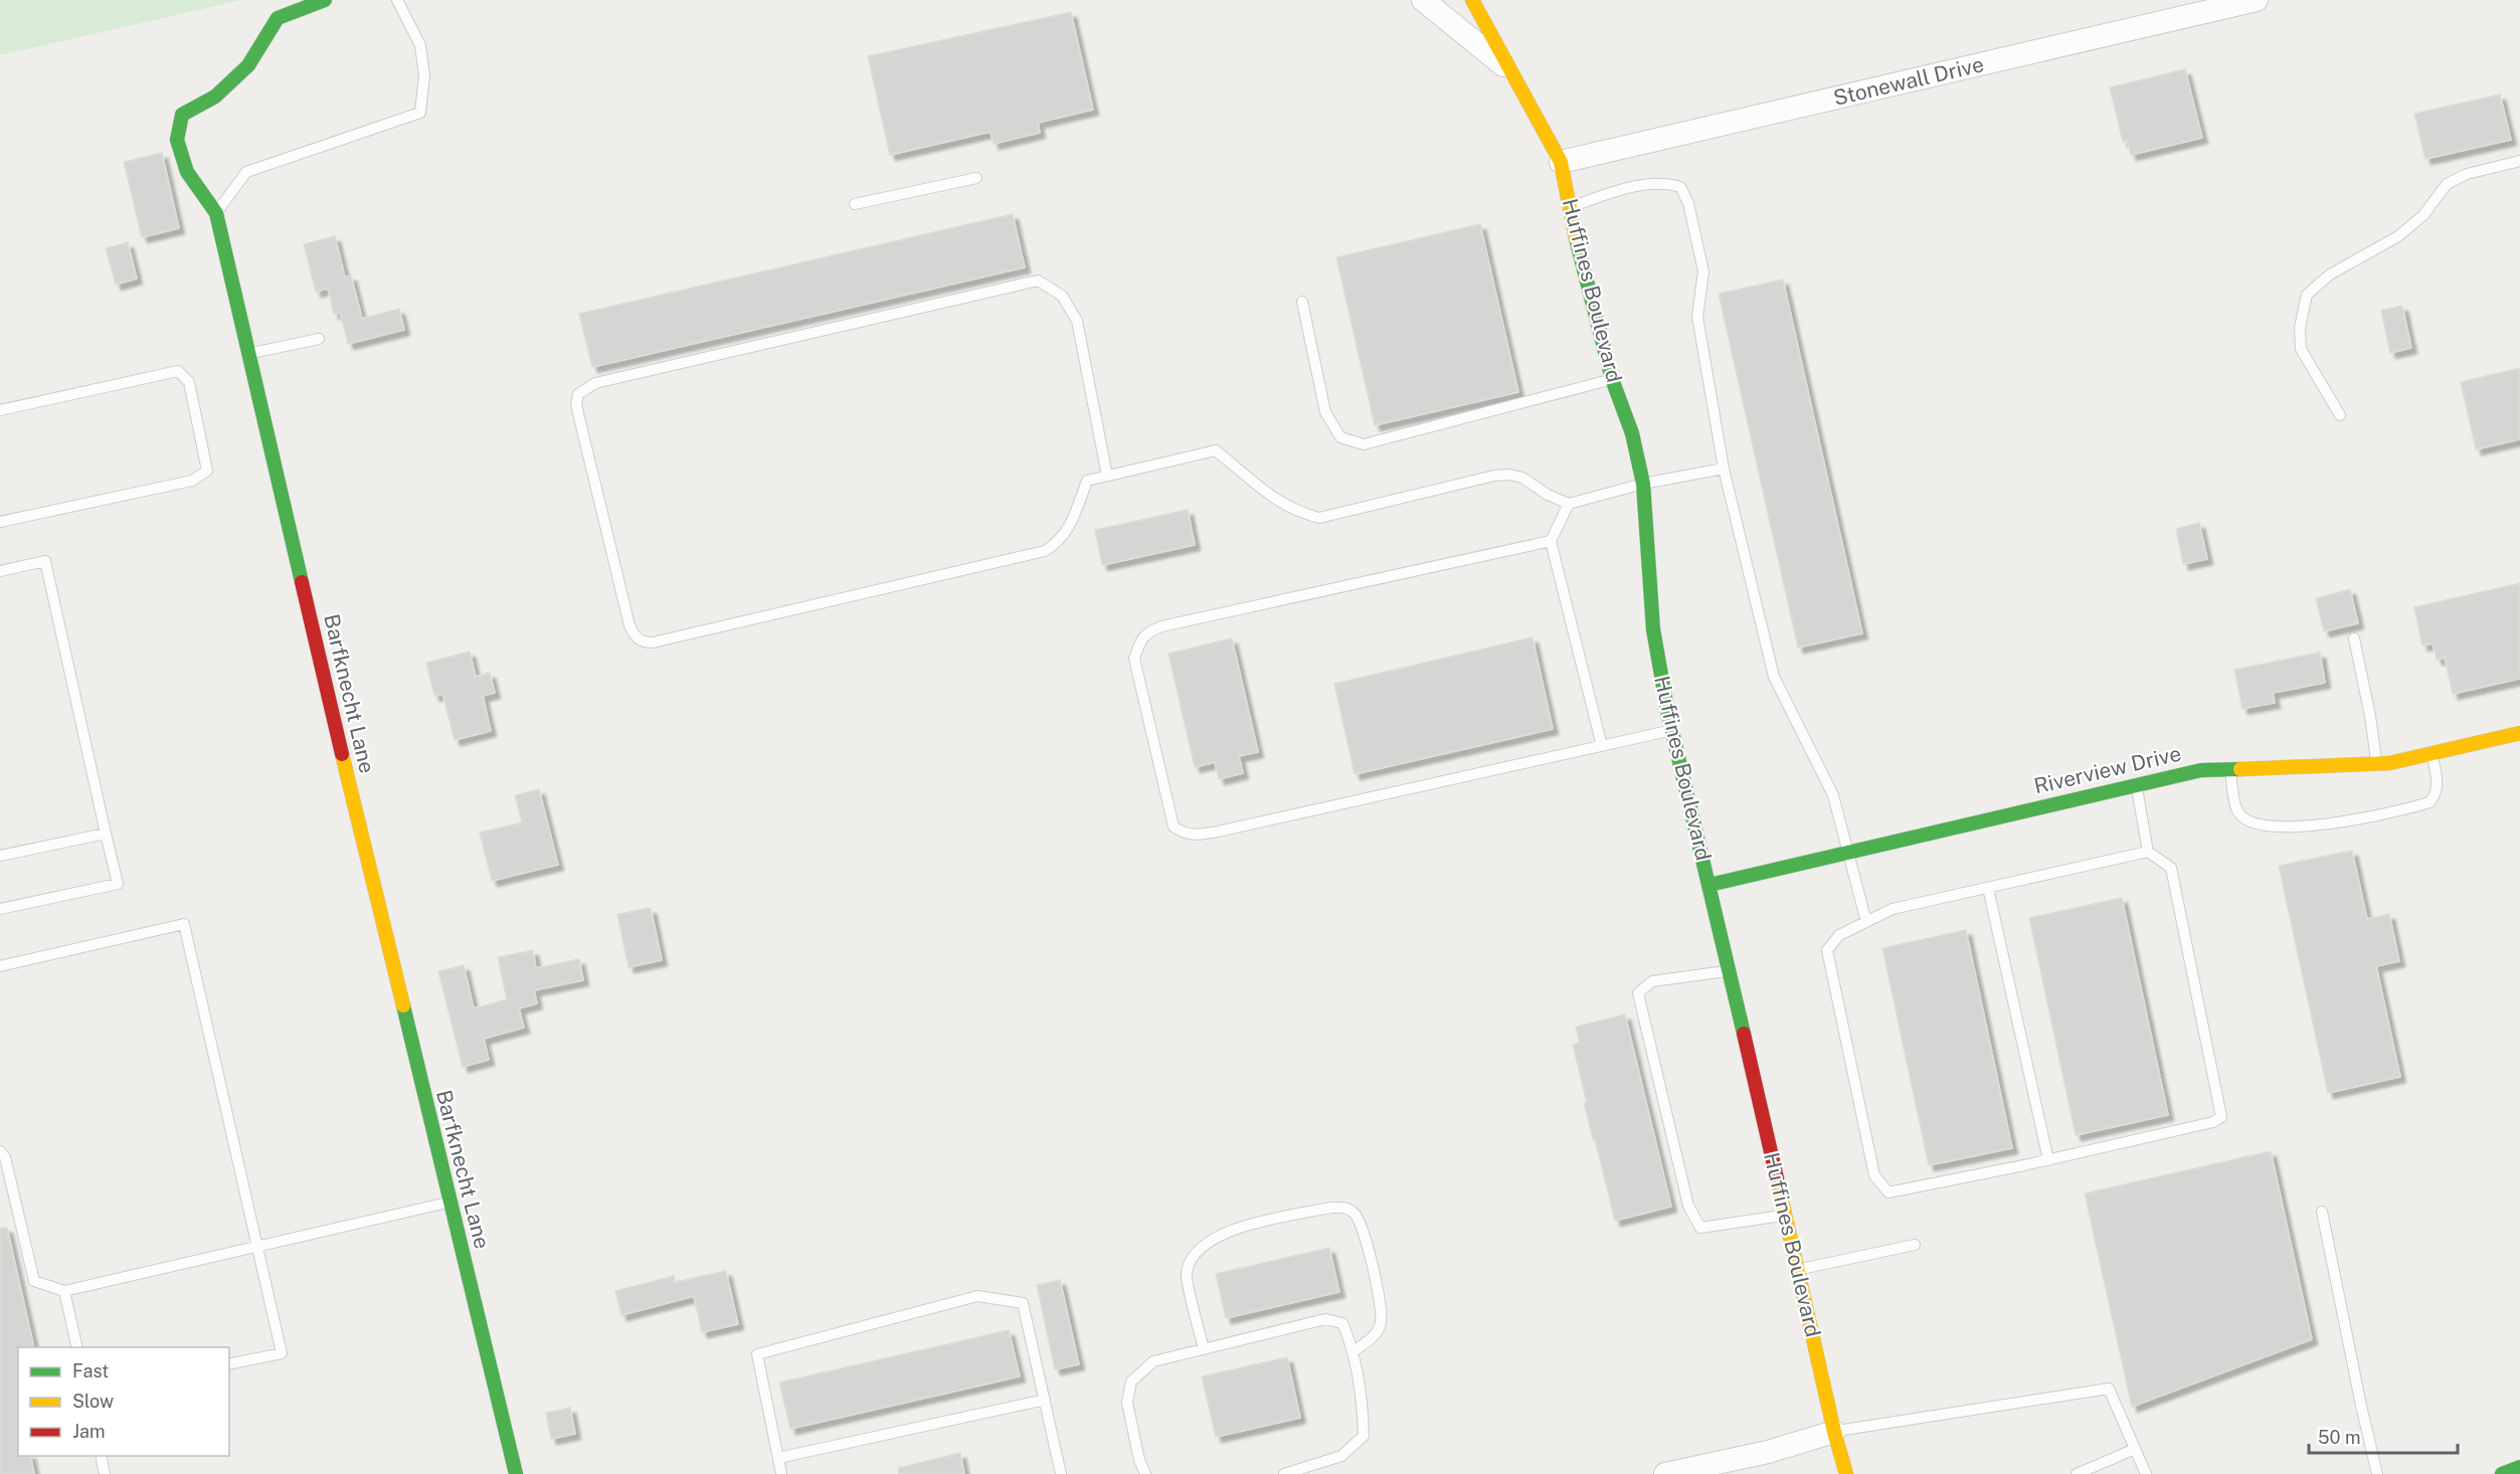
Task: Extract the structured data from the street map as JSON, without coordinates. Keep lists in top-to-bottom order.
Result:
{
  "streets": {
    "street": [
      "Stonewall Drive",
      "Huffines Boulevard",
      "Barfknecht Lane",
      "Riverview Drive"
    ]
  },
  "crossings": [
    ["Stonewall Drive", "Huffines Boulevard"],
    ["Huffines Boulevard", "Riverview Drive"]
  ],
  "legend": ["Fast", "Slow", "Jam"],
  "scale_bar": "50 m"
}
